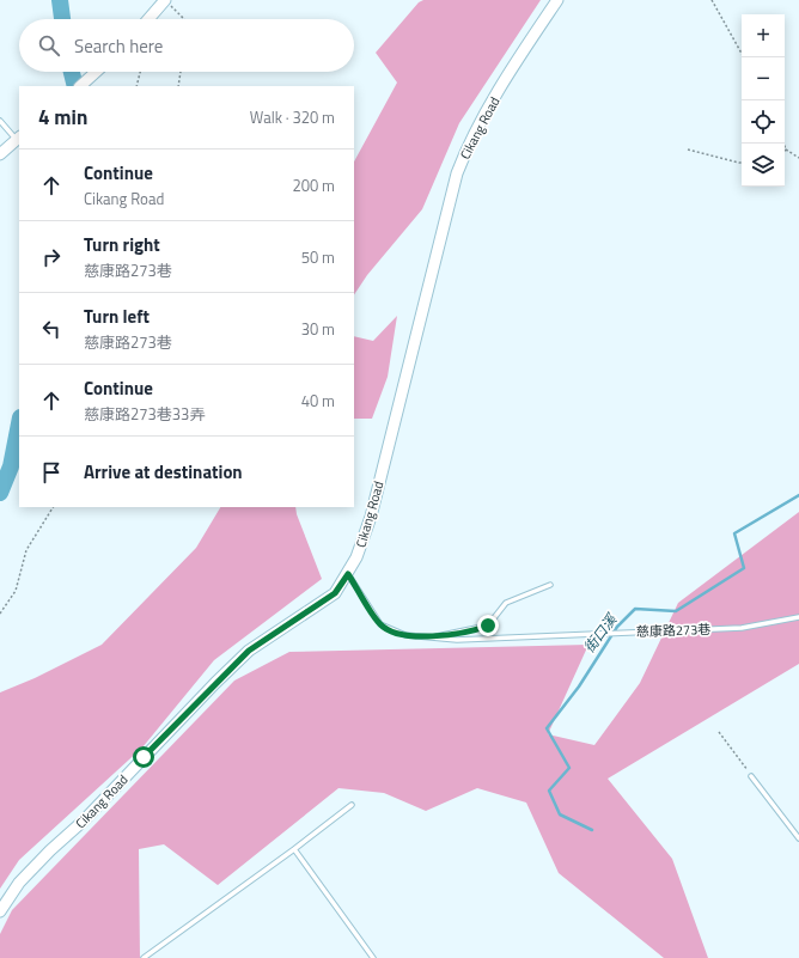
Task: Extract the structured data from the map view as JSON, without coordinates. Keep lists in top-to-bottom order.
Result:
{
  "streets": {
    "street": ["Cikang Road"],
    "lane": ["慈康路273巷"]
  },
  "crossings": [
    ["Cikang Road", "慈康路273巷"]
  ],
  "water": ["街口溪"],
  "page": {
    "map_buttons": ["+", "−"],
    "search": "Search here",
    "heading": ["4 min", "Walk · 320 m"],
    "list": [
      ["Continue", "Cikang Road", "200 m"],
      ["Turn right", "慈康路273巷", "50 m"],
      ["Turn left", "慈康路273巷", "30 m"],
      ["Continue", "慈康路273巷33弄", "40 m"],
      "Arrive at destination"
    ]
  }
}
